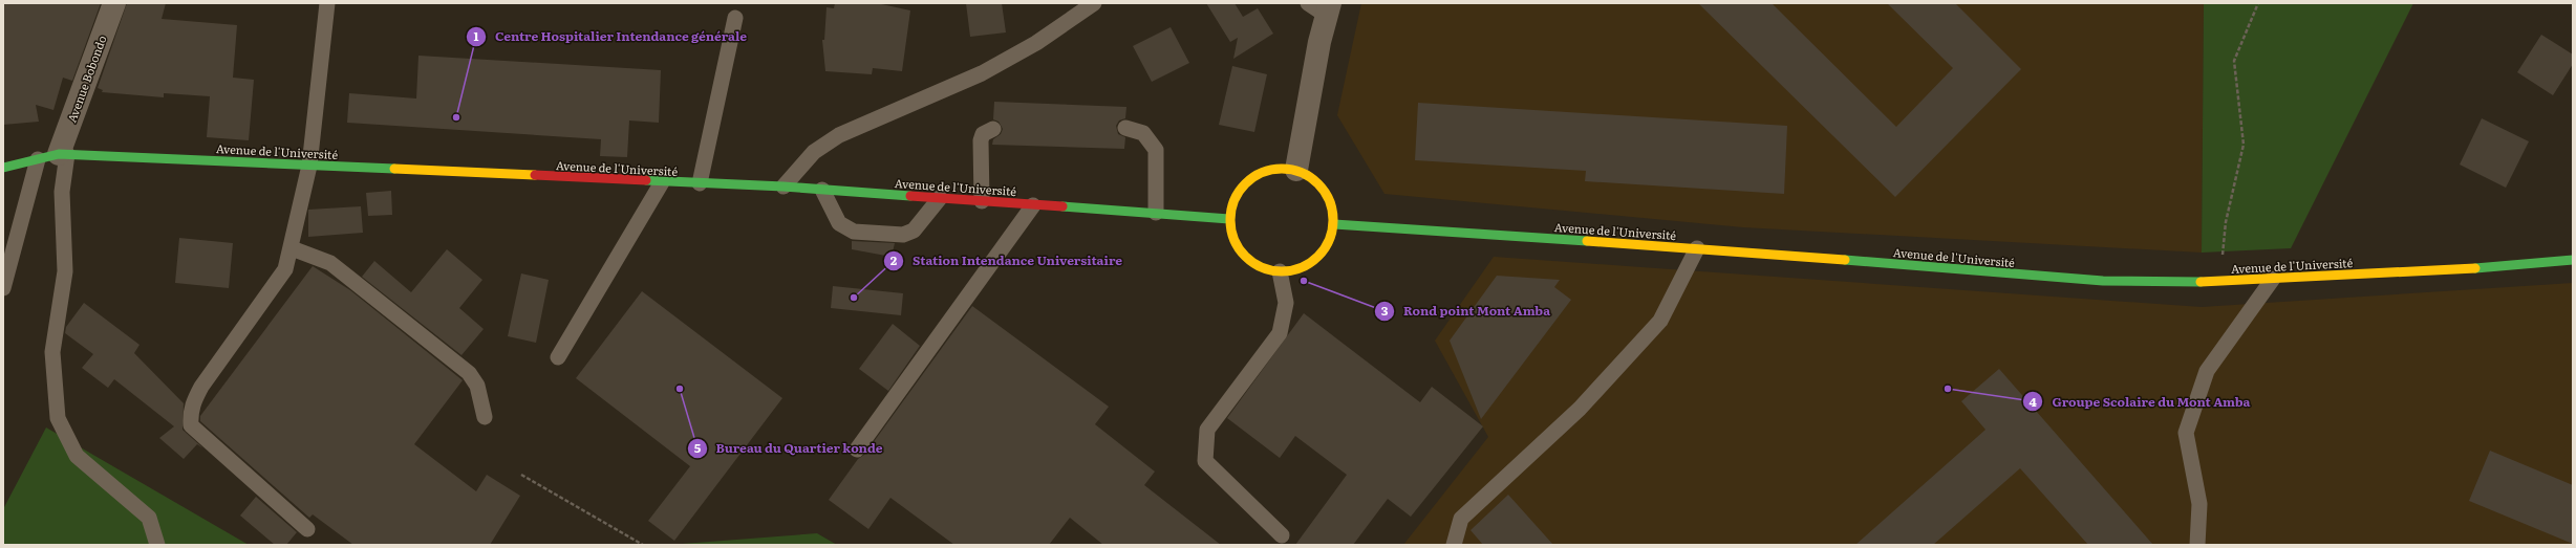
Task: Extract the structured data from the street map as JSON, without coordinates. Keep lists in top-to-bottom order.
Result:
{
  "streets": {
    "street": ["Avenue Bobondo", "Avenue de l'Université"]
  },
  "crossings": [
    ["Avenue Bobondo", "Avenue de l'Université"]
  ],
  "places": [
    "Centre Hospitalier Intendance générale",
    "Rond point Mont Amba",
    "Station Intendance Universitaire",
    "Bureau du Quartier konde",
    "Groupe Scolaire du Mont Amba"
  ]
}
